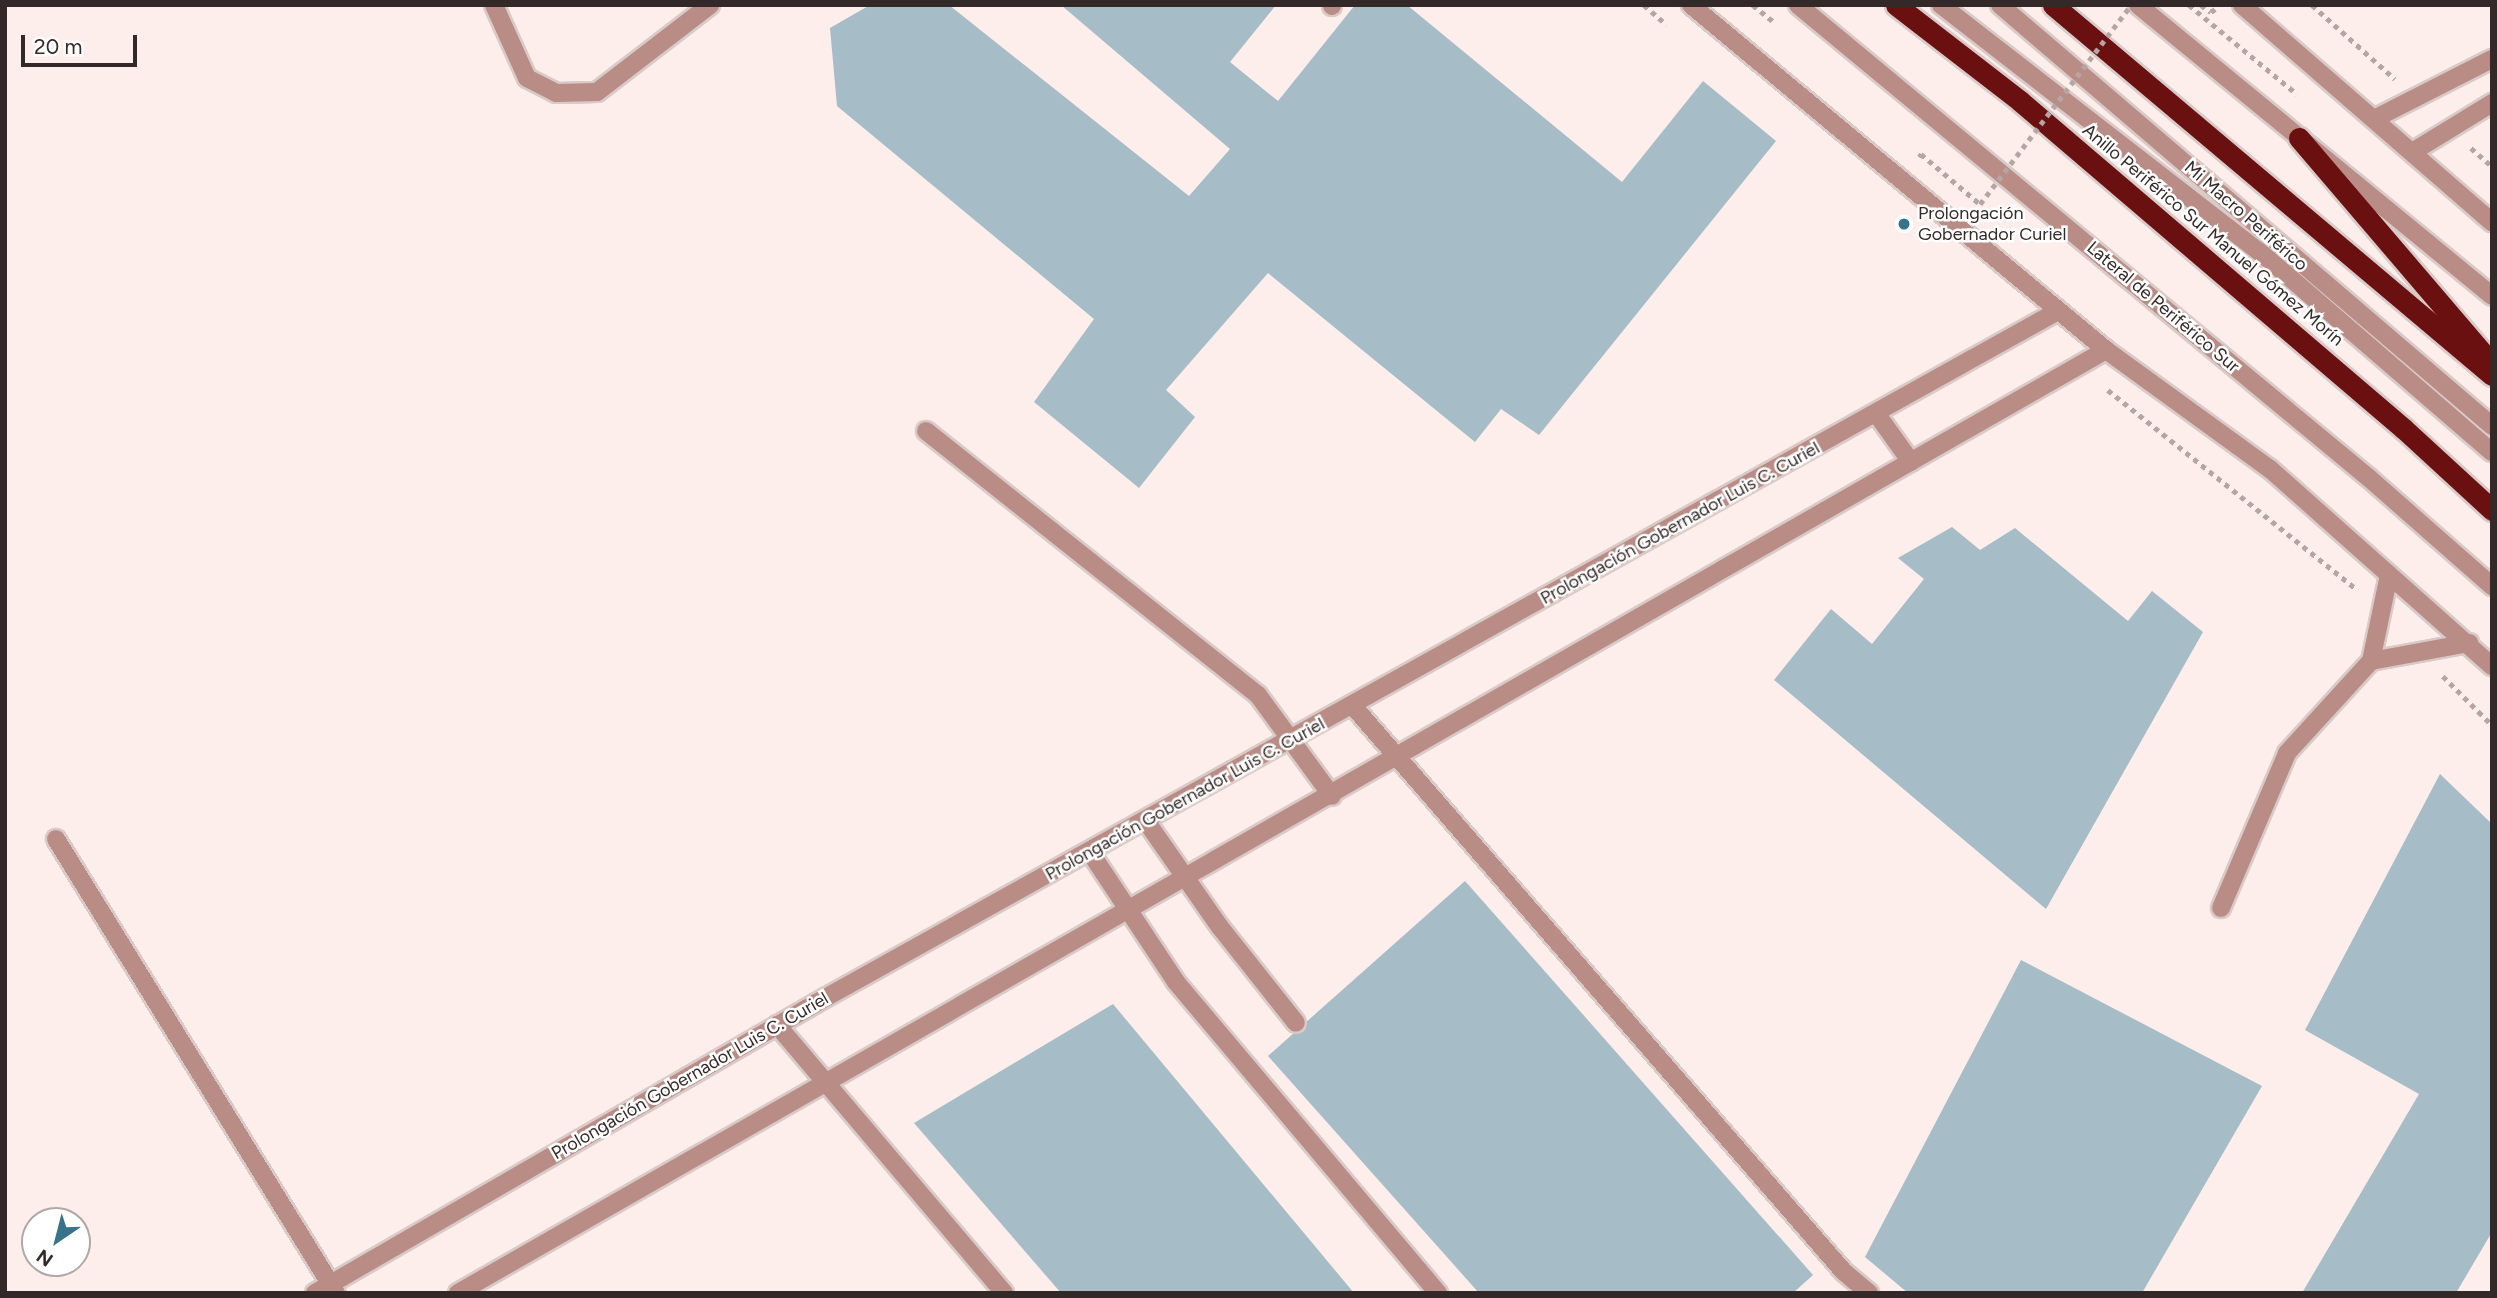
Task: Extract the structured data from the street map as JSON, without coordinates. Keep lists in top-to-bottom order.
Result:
{
  "streets": {
    "highway": ["Anillo Periférico Sur Manuel Gómez Morín"],
    "street": ["Mi Macro Periférico", "Lateral de Periférico Sur", "Prolongación Gobernador Luis C. Curiel"]
  },
  "places": ["Prolongación Gobernador Curiel"],
  "scale_bar": "20 m",
  "north": "bottom left"
}
